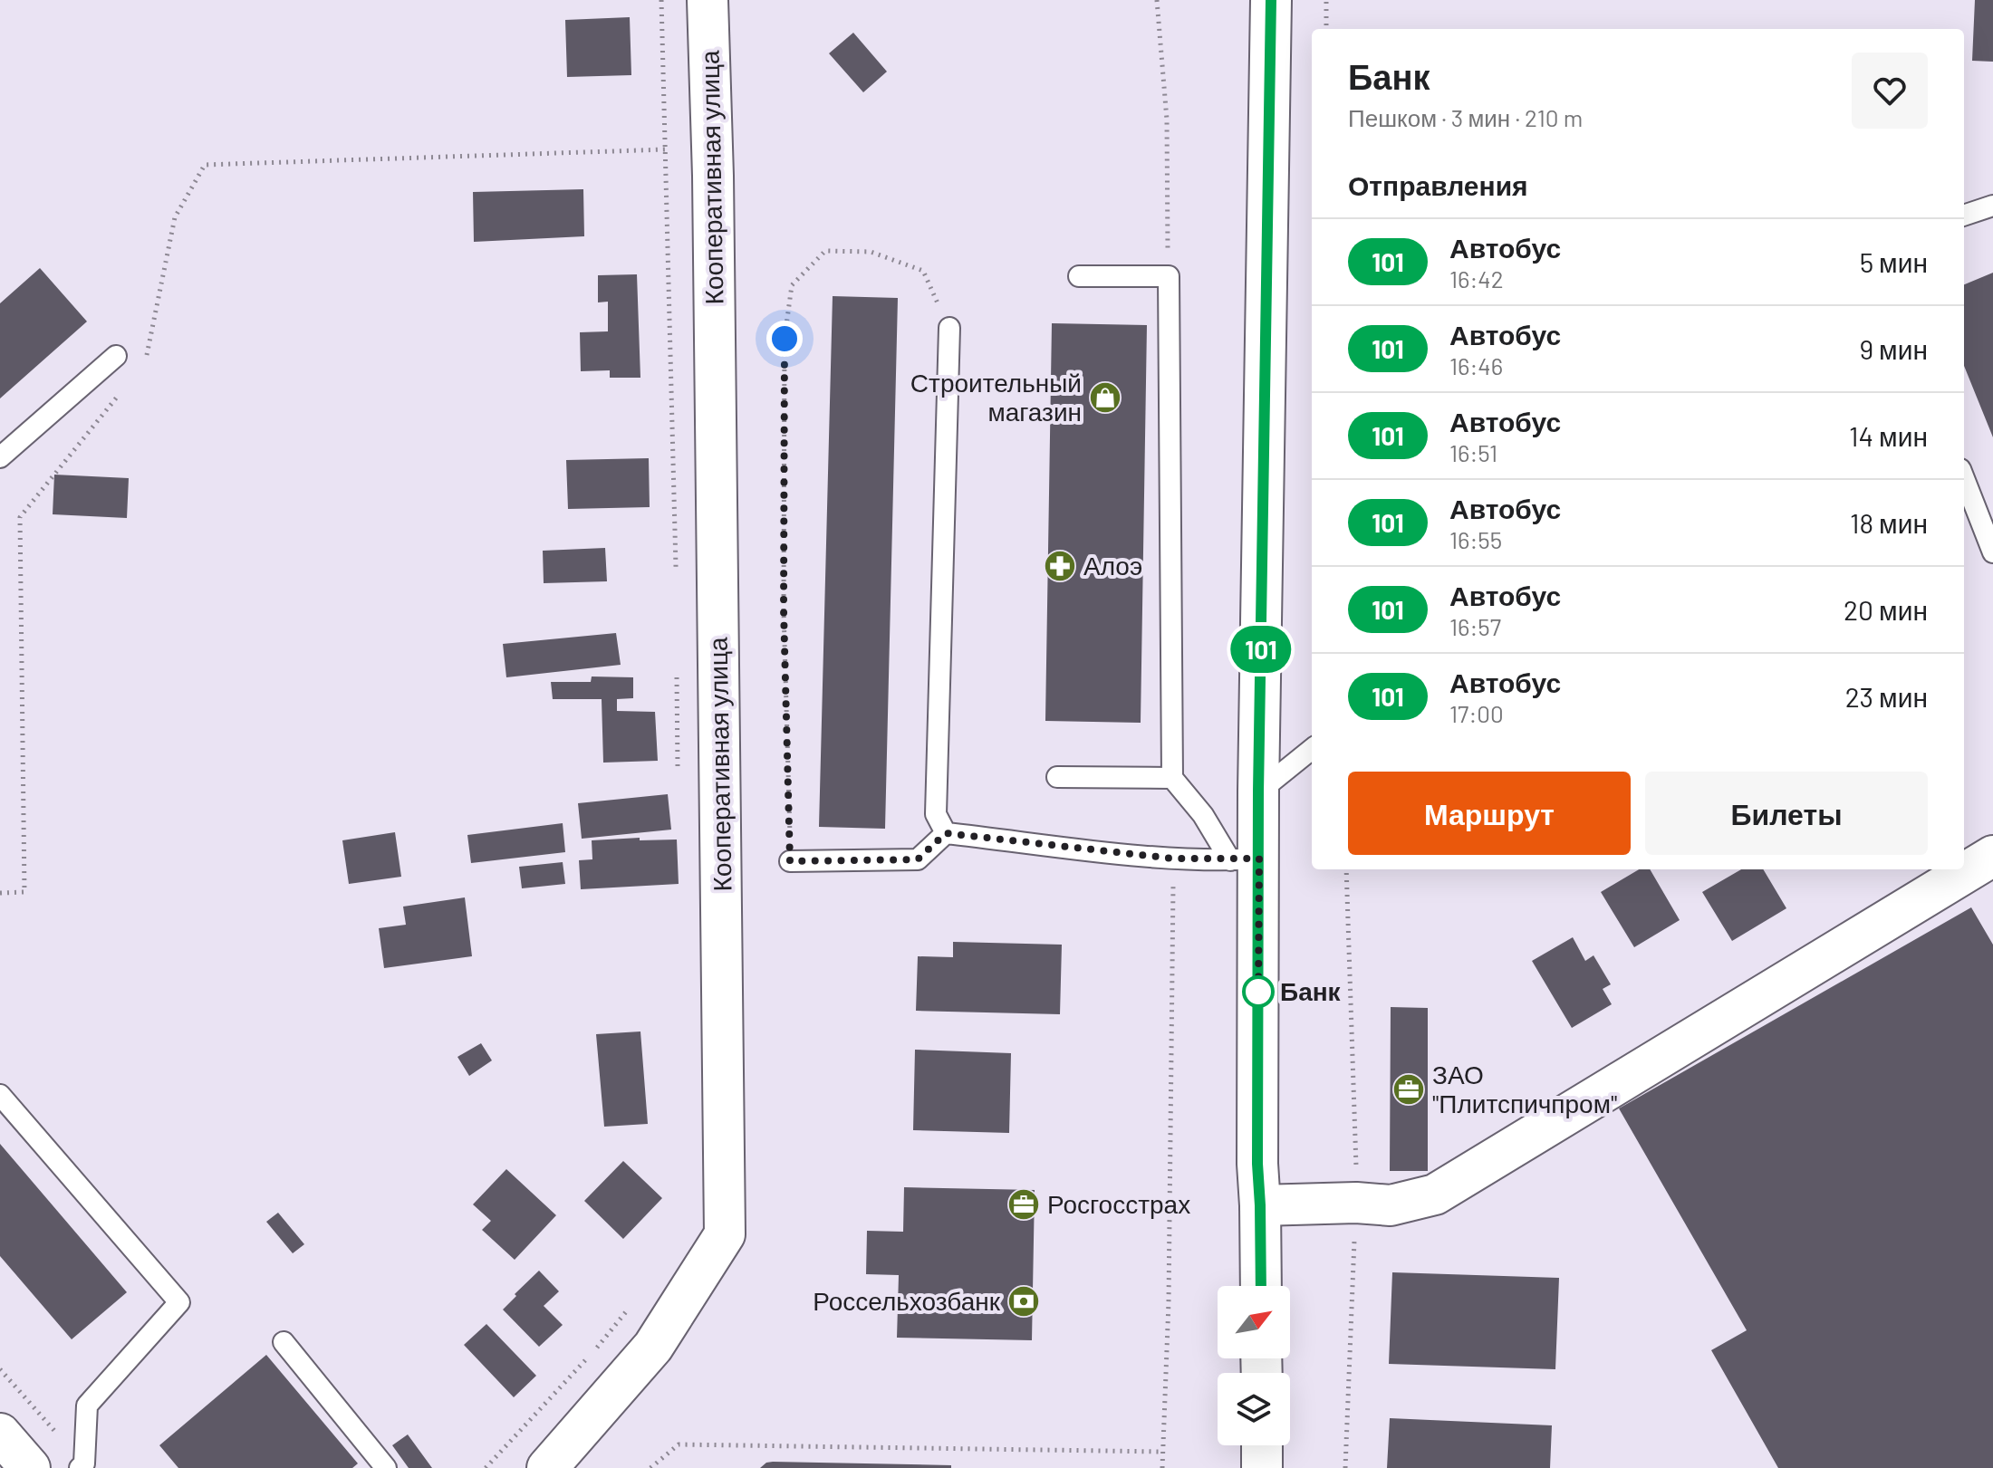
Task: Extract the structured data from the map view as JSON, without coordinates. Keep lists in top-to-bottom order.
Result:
{
  "streets": {
    "street": ["Кооперативная улица"]
  },
  "places": {
    "shop": ["Строительный магазин"],
    "pharmacy": ["Алоэ"],
    "other": ["Банк"],
    "office": ["ЗАО \"Плитспичпром\"", "Росгосстрах"],
    "bank": ["Россельхозбанк"]
  },
  "lines": ["bus line 101"],
  "north": "top right",
  "page": {
    "on_map": "101",
    "heading": [
      ["Банк", "Пешком · 3 мин · 210 m"],
      "Отправления"
    ],
    "list": [
      {
        "mark": "101",
        "name": "Автобус",
        "note": "16:42",
        "value": "5 мин"
      },
      {
        "mark": "101",
        "name": "Автобус",
        "note": "16:46",
        "value": "9 мин"
      },
      {
        "mark": "101",
        "name": "Автобус",
        "note": "16:51",
        "value": "14 мин"
      },
      {
        "mark": "101",
        "name": "Автобус",
        "note": "16:55",
        "value": "18 мин"
      },
      {
        "mark": "101",
        "name": "Автобус",
        "note": "16:57",
        "value": "20 мин"
      },
      {
        "mark": "101",
        "name": "Автобус",
        "note": "17:00",
        "value": "23 мин"
      }
    ],
    "buttons": ["Маршрут", "Билеты"]
  }
}
